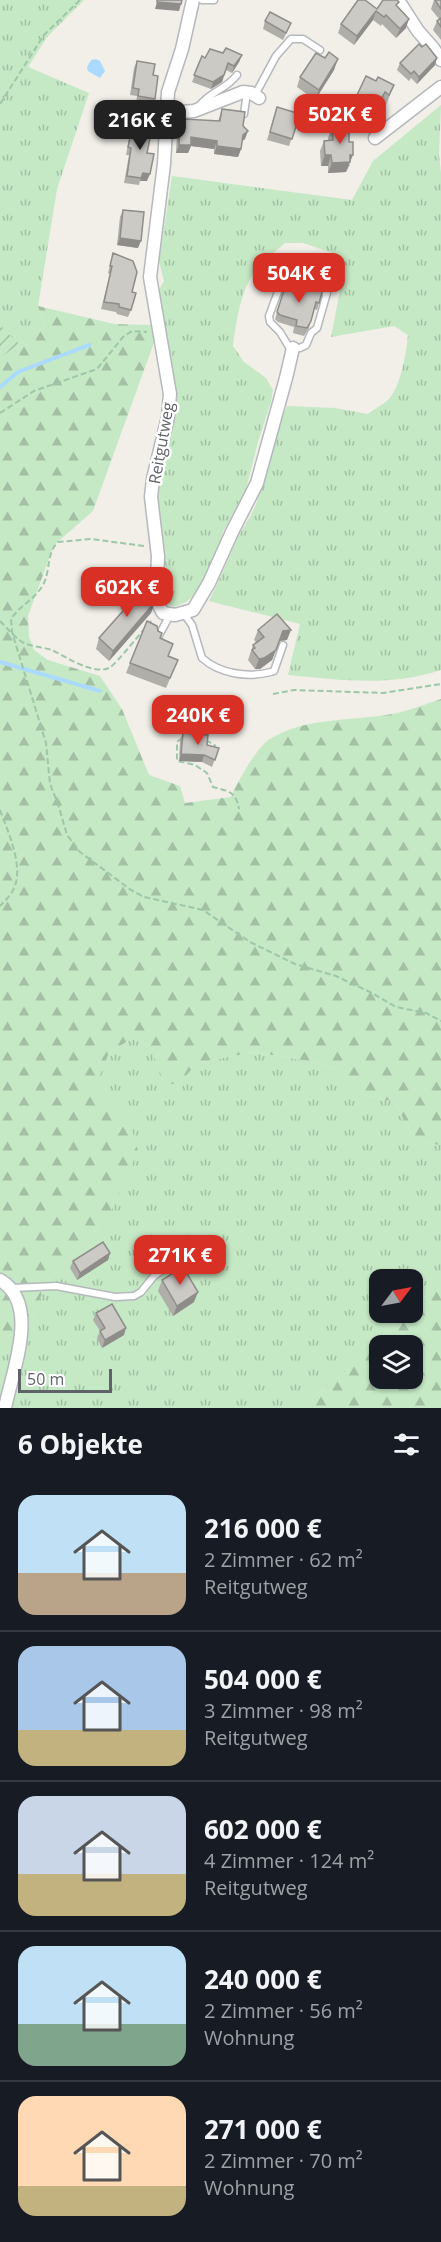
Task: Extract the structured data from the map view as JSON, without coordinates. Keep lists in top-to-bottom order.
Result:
{
  "streets": {
    "street": ["Reitgutweg"]
  },
  "scale_bar": "50 m",
  "north": "top right",
  "page": {
    "price": [
      "502K €",
      "216K €",
      "504K €",
      "602K €",
      "240K €",
      "271K €"
    ],
    "scale": "50 m",
    "heading": "6 Objekte",
    "list": [
      {
        "name": "216 000 €",
        "note": "2 Zimmer · 62 m² · Reitgutweg"
      },
      {
        "name": "504 000 €",
        "note": "3 Zimmer · 98 m² · Reitgutweg"
      },
      {
        "name": "602 000 €",
        "note": "4 Zimmer · 124 m² · Reitgutweg"
      },
      {
        "name": "240 000 €",
        "note": "2 Zimmer · 56 m² · Wohnung"
      },
      {
        "name": "271 000 €",
        "note": "2 Zimmer · 70 m² · Wohnung"
      }
    ]
  }
}
